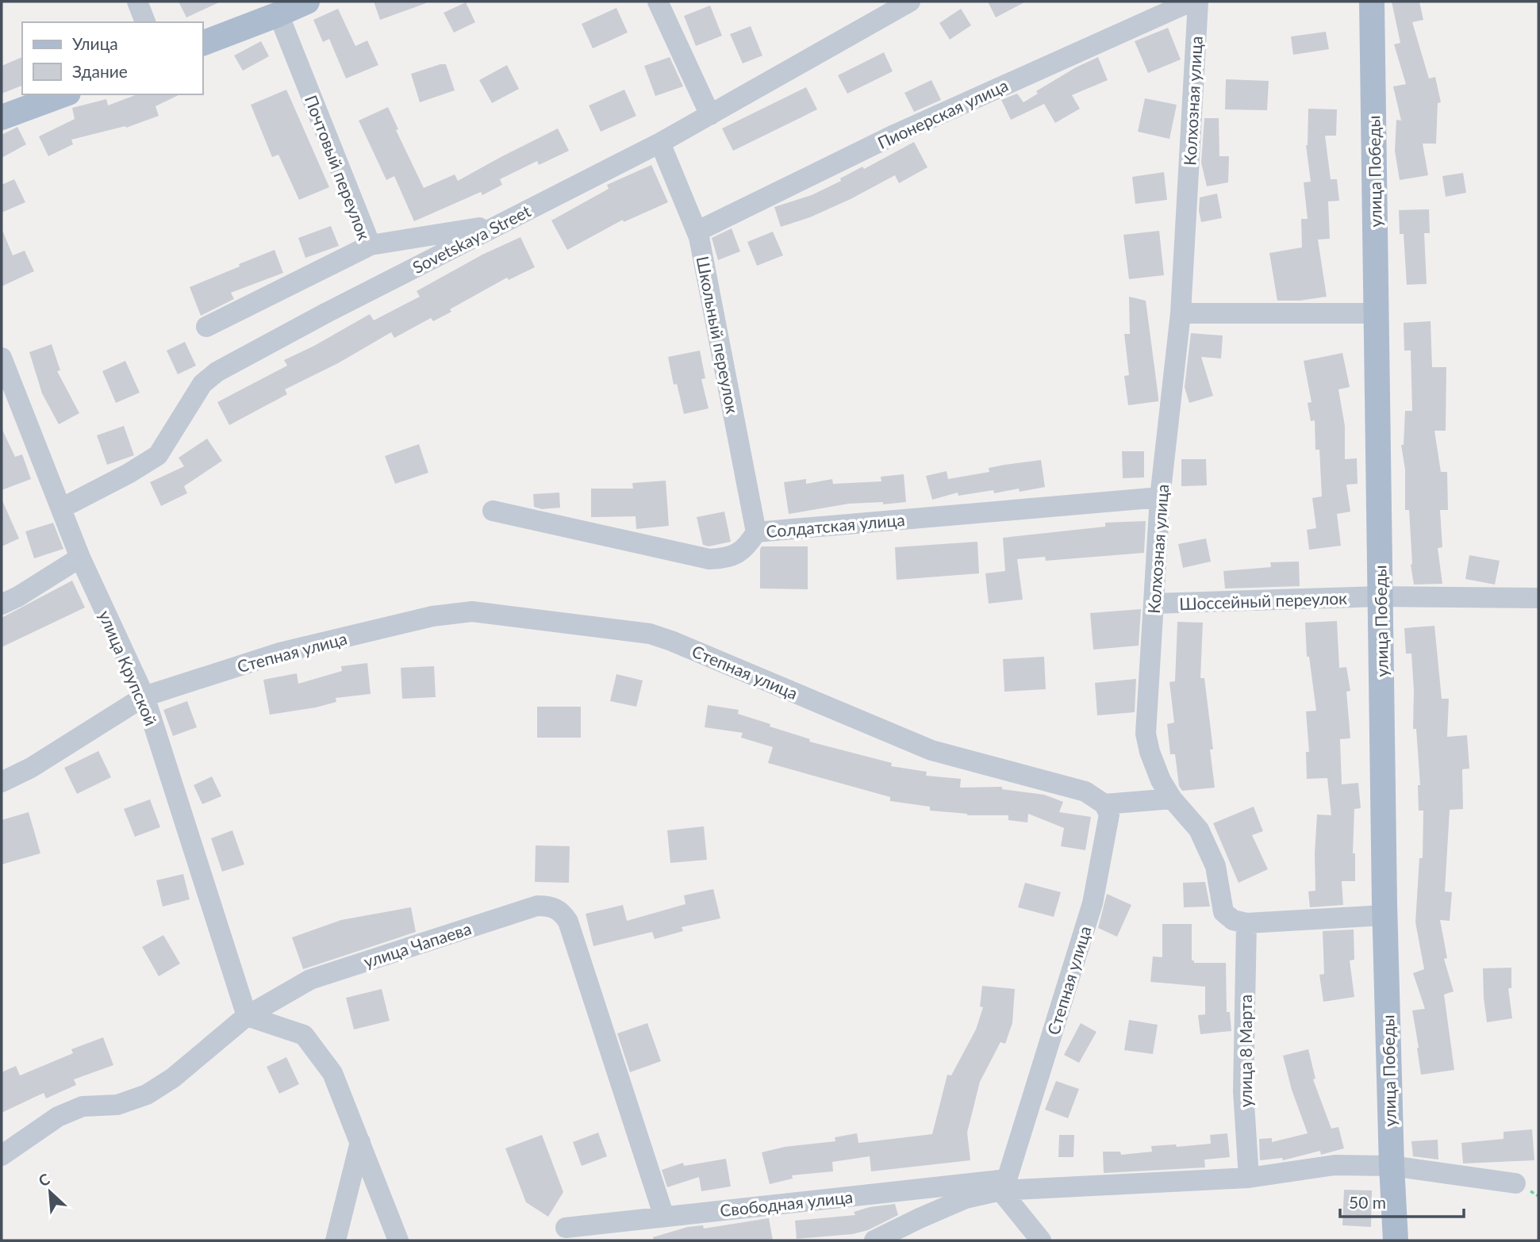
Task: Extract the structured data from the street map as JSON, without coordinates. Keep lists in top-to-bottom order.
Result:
{
  "streets": {
    "main road": ["улица Победы"],
    "street": [
      "Колхозная улица",
      "Пионерская улица",
      "Почтовый переулок",
      "Sovetskaya Street",
      "Школьный переулок",
      "Солдатская улица",
      "Шоссейный переулок",
      "Степная улица",
      "улица Крупской",
      "улица Чапаева",
      "улица 8 Марта",
      "Свободная улица"
    ]
  },
  "crossings": [
    ["Колхозная улица", "Солдатская улица"],
    ["Колхозная улица", "Шоссейный переулок"],
    ["Колхозная улица", "улица 8 Марта"],
    ["Пионерская улица", "Школьный переулок"],
    ["улица Победы", "Шоссейный переулок"],
    ["Sovetskaya Street", "Школьный переулок"],
    ["Sovetskaya Street", "улица Крупской"],
    ["Школьный переулок", "Солдатская улица"],
    ["Степная улица", "улица Крупской"],
    ["Степная улица", "Свободная улица"],
    ["улица Крупской", "улица Чапаева"],
    ["улица Чапаева", "Свободная улица"]
  ],
  "legend": ["Улица", "Здание"],
  "scale_bar": "50 m",
  "north": "top left"
}
